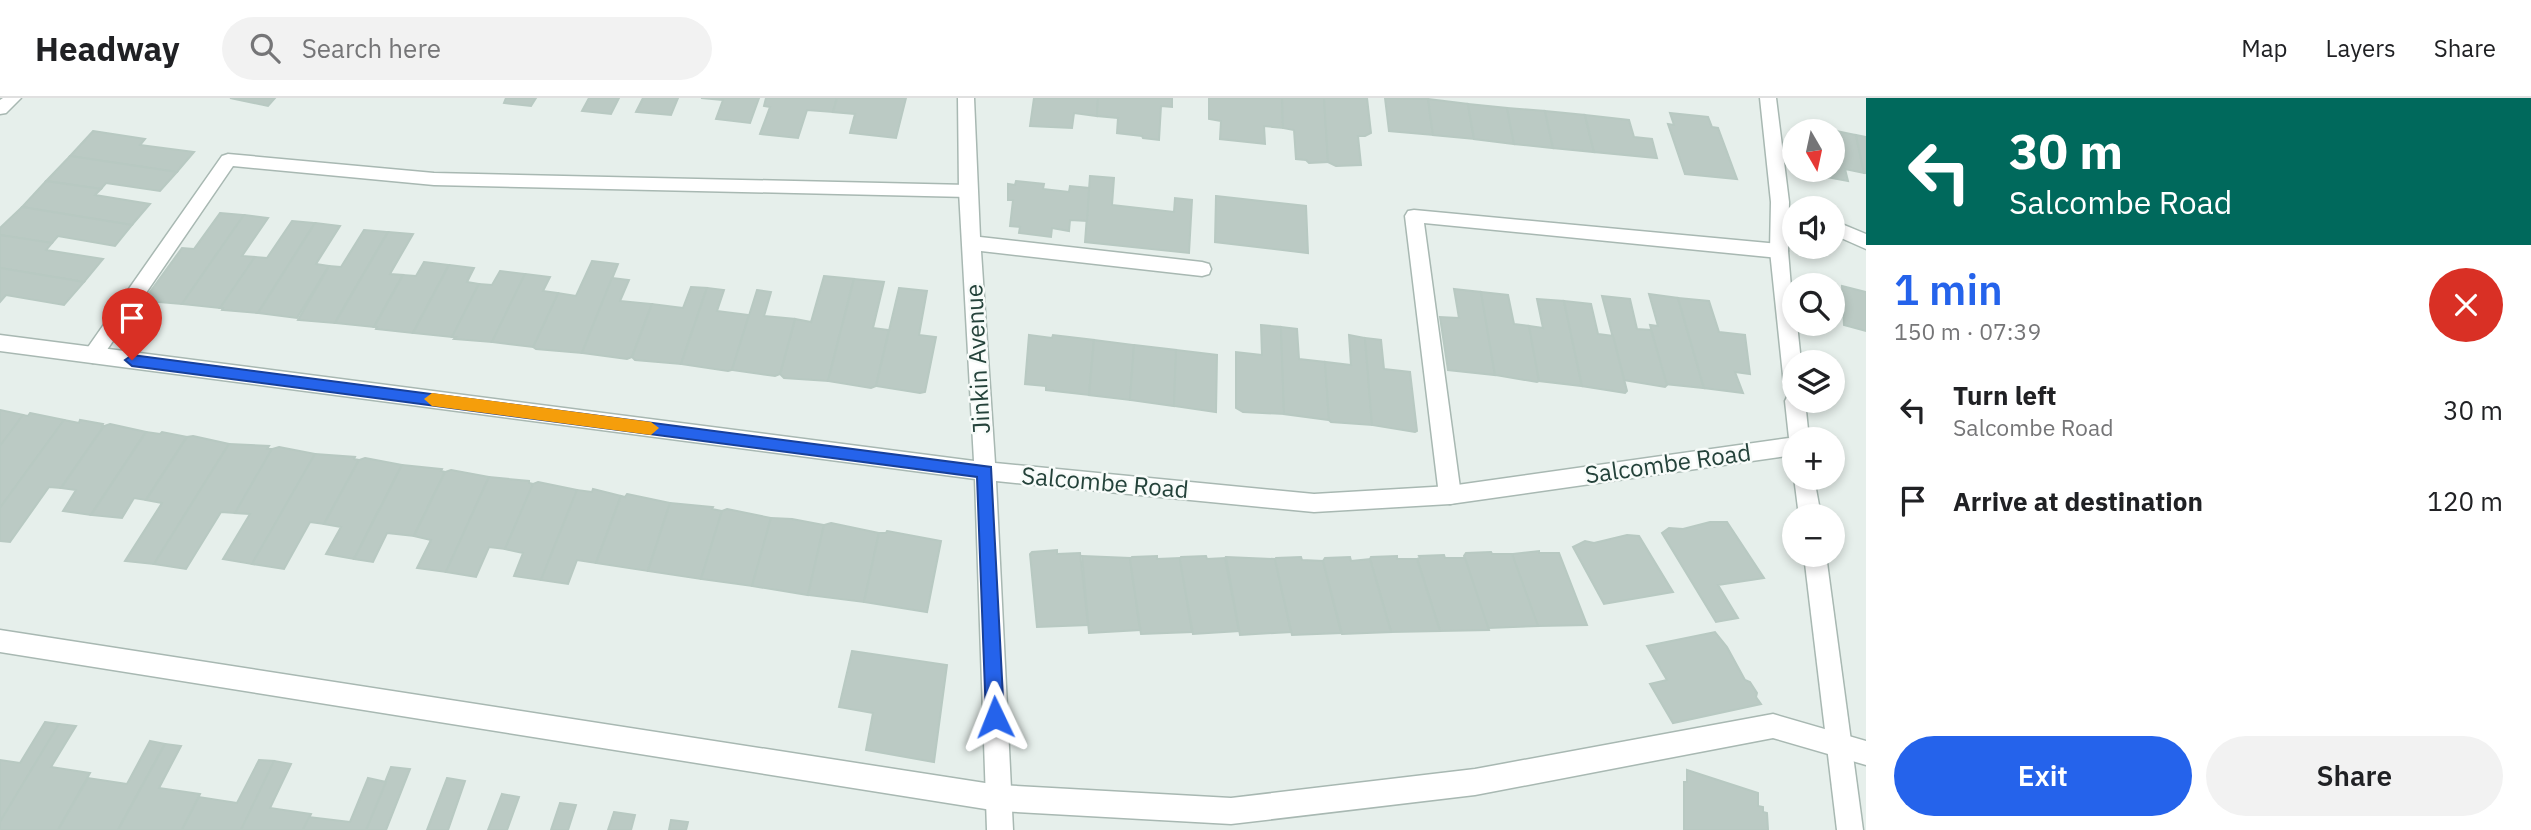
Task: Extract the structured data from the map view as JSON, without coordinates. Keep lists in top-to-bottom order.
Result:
{
  "streets": {
    "street": ["Jinkin Avenue", "Salcombe Road"]
  },
  "crossings": [
    ["Jinkin Avenue", "Salcombe Road"]
  ],
  "north": "bottom",
  "page": {
    "header": "Headway",
    "search": "Search here",
    "nav": ["Map", "Layers", "Share"],
    "turn": ["30 m", "Salcombe Road"],
    "map_buttons": ["+", "−"],
    "heading": ["1 min", "150 m · 07:39"],
    "list": [
      {
        "name": "Turn left",
        "note": "Salcombe Road",
        "value": "30 m"
      },
      {
        "name": "Arrive at destination",
        "value": "120 m"
      }
    ],
    "buttons": ["Exit", "Share"]
  }
}
